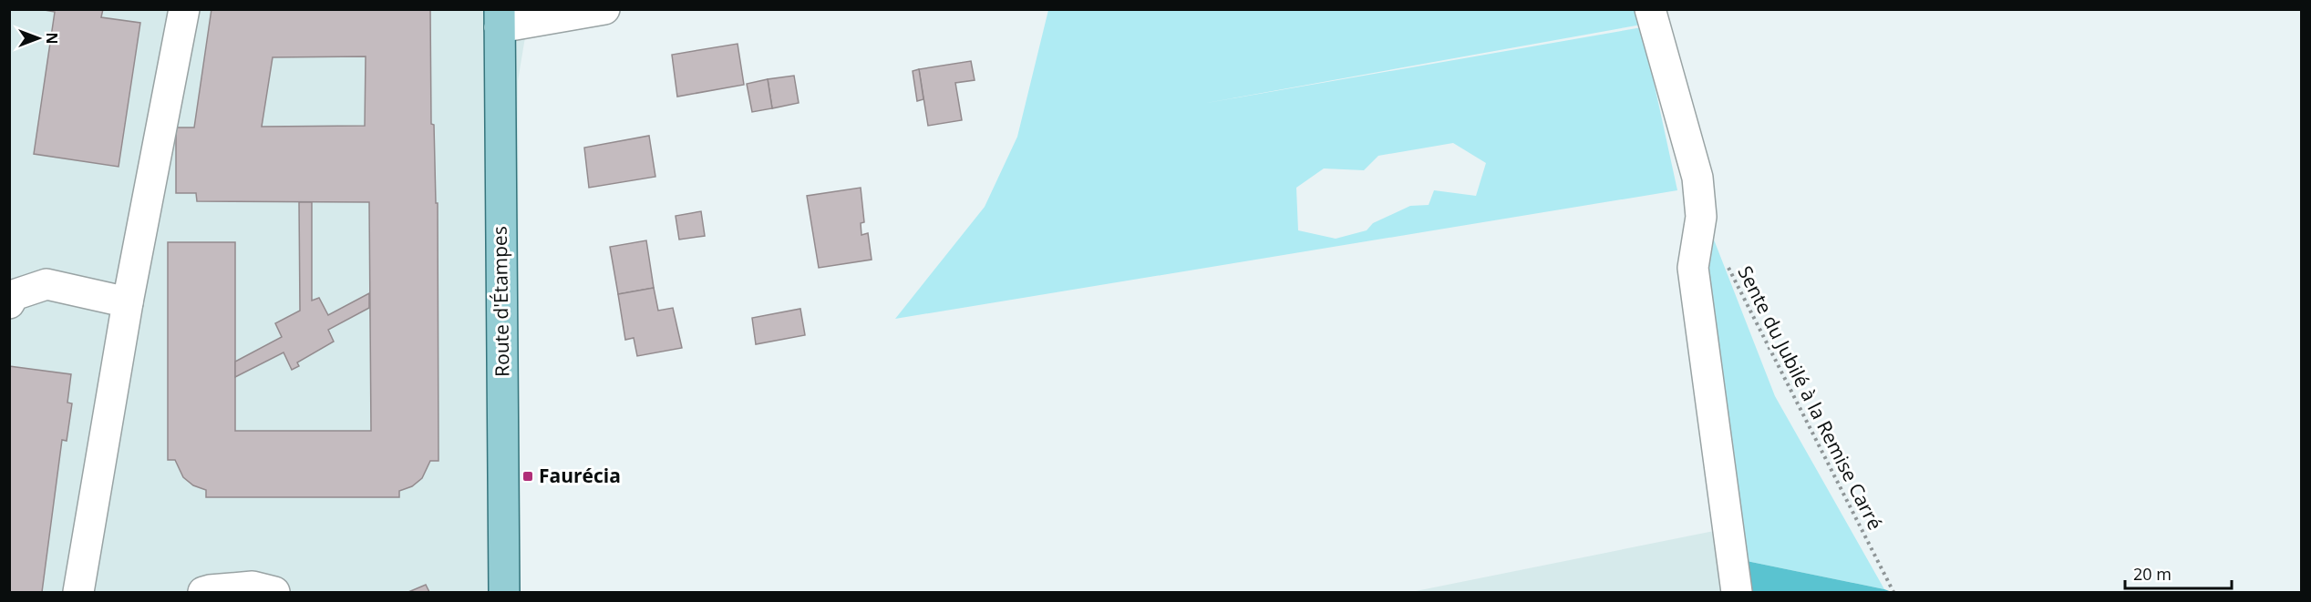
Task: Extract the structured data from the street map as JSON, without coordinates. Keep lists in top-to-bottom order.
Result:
{
  "streets": {
    "main road": ["Route d'Étampes"],
    "path": ["Sente du Jubilé à la Remise Carré"]
  },
  "places": {
    "transit": ["Faurécia"]
  },
  "scale_bar": "20 m",
  "north": "right"
}
